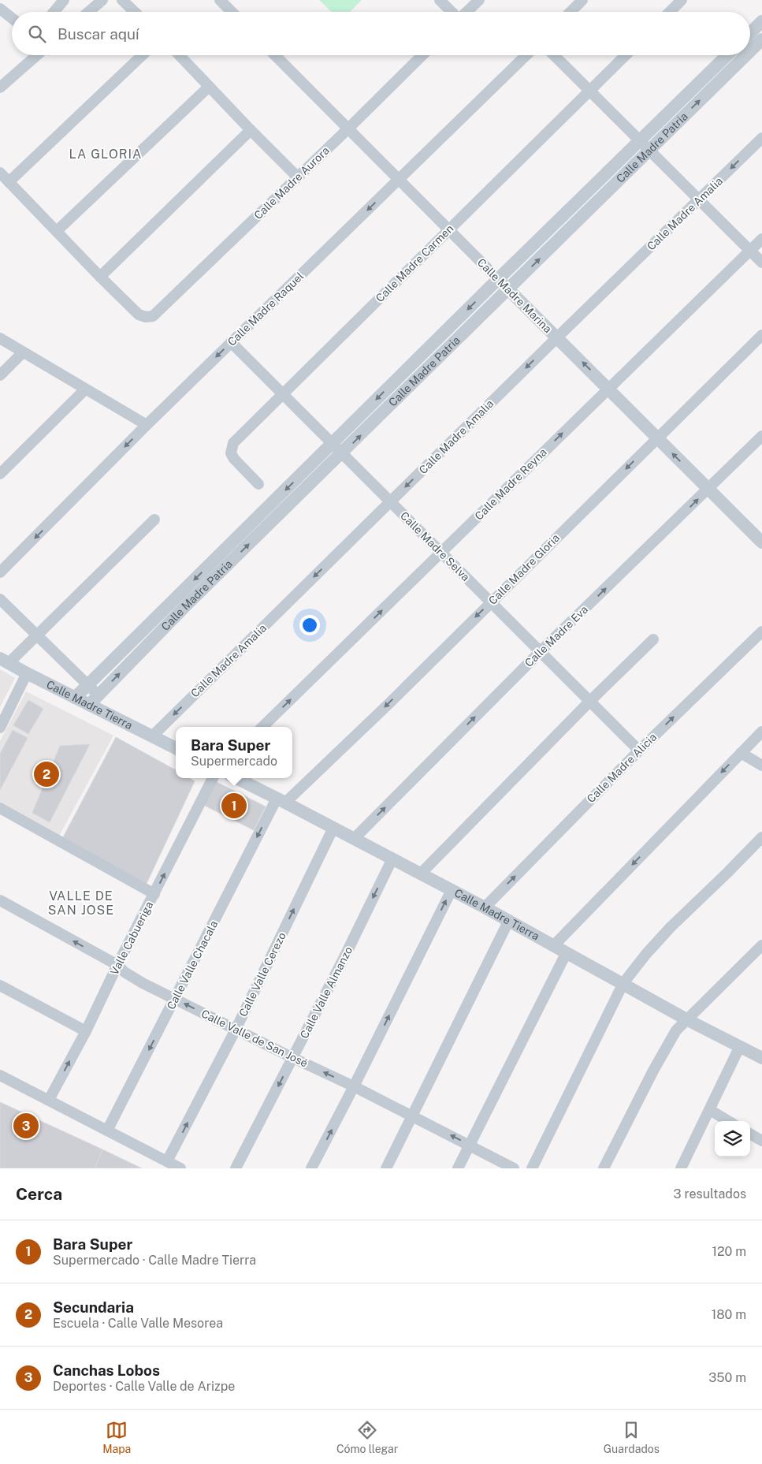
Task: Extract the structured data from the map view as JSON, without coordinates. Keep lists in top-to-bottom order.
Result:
{
  "streets": {
    "street": [
      "Calle Madre Patria",
      "Calle Madre Aurora",
      "Calle Madre Amalia",
      "Calle Madre Carmen",
      "Calle Madre Marina",
      "Calle Madre Raquel",
      "Calle Madre Reyna",
      "Calle Madre Selva",
      "Calle Madre Gloria",
      "Calle Madre Eva",
      "Calle Madre Tierra",
      "Calle Madre Alicia",
      "Valle Cabueriga",
      "Calle Valle Chacala",
      "Calle Valle Cerezo",
      "Calle Valle Almanzo",
      "Calle Valle de San José"
    ]
  },
  "crossings": [
    ["Calle Madre Patria", "Calle Madre Marina"],
    ["Calle Madre Patria", "Calle Madre Selva"],
    ["Calle Madre Patria", "Calle Madre Tierra"],
    ["Calle Madre Aurora", "Calle Madre Marina"],
    ["Calle Madre Amalia", "Calle Madre Marina"],
    ["Calle Madre Amalia", "Calle Madre Selva"],
    ["Calle Madre Amalia", "Calle Madre Tierra"],
    ["Calle Madre Carmen", "Calle Madre Marina"],
    ["Calle Madre Carmen", "Calle Madre Selva"],
    ["Calle Madre Marina", "Calle Madre Raquel"],
    ["Calle Madre Marina", "Calle Madre Reyna"],
    ["Calle Madre Marina", "Calle Madre Gloria"],
    ["Calle Madre Marina", "Calle Madre Eva"],
    ["Calle Madre Raquel", "Calle Madre Selva"],
    ["Calle Madre Reyna", "Calle Madre Selva"],
    ["Calle Madre Selva", "Calle Madre Gloria"],
    ["Calle Madre Selva", "Calle Madre Eva"],
    ["Calle Madre Selva", "Calle Madre Alicia"],
    ["Calle Madre Gloria", "Calle Madre Tierra"],
    ["Calle Madre Gloria", "Calle Valle Chacala"],
    ["Calle Madre Eva", "Calle Madre Tierra"],
    ["Calle Madre Tierra", "Calle Madre Alicia"],
    ["Calle Madre Tierra", "Calle Valle Chacala"],
    ["Calle Madre Tierra", "Calle Valle Cerezo"],
    ["Calle Madre Tierra", "Calle Valle Almanzo"],
    ["Valle Cabueriga", "Calle Valle de San José"],
    ["Calle Valle Chacala", "Calle Valle de San José"],
    ["Calle Valle Cerezo", "Calle Valle de San José"],
    ["Calle Valle Almanzo", "Calle Valle de San José"]
  ],
  "one_way": [
    "Calle Madre Amalia",
    "Calle Madre Reyna",
    "Calle Madre Gloria",
    "Valle Cabueriga",
    "Calle Valle Chacala",
    "Calle Valle Cerezo"
  ],
  "districts": ["LA GLORIA", "VALLE DE SAN JOSE"],
  "page": {
    "search": "Buscar aquí",
    "popup": ["Bara Super", "Supermercado"],
    "pins": ["2", "1", "3"],
    "heading": ["Cerca", "3 resultados"],
    "list": [
      {
        "mark": "1",
        "name": "Bara Super",
        "note": "Supermercado · Calle Madre Tierra",
        "value": "120 m"
      },
      {
        "mark": "2",
        "name": "Secundaria",
        "note": "Escuela · Calle Valle Mesorea",
        "value": "180 m"
      },
      {
        "mark": "3",
        "name": "Canchas Lobos",
        "note": "Deportes · Calle Valle de Arizpe",
        "value": "350 m"
      }
    ],
    "nav": ["Mapa", "Cómo llegar", "Guardados"]
  }
}
